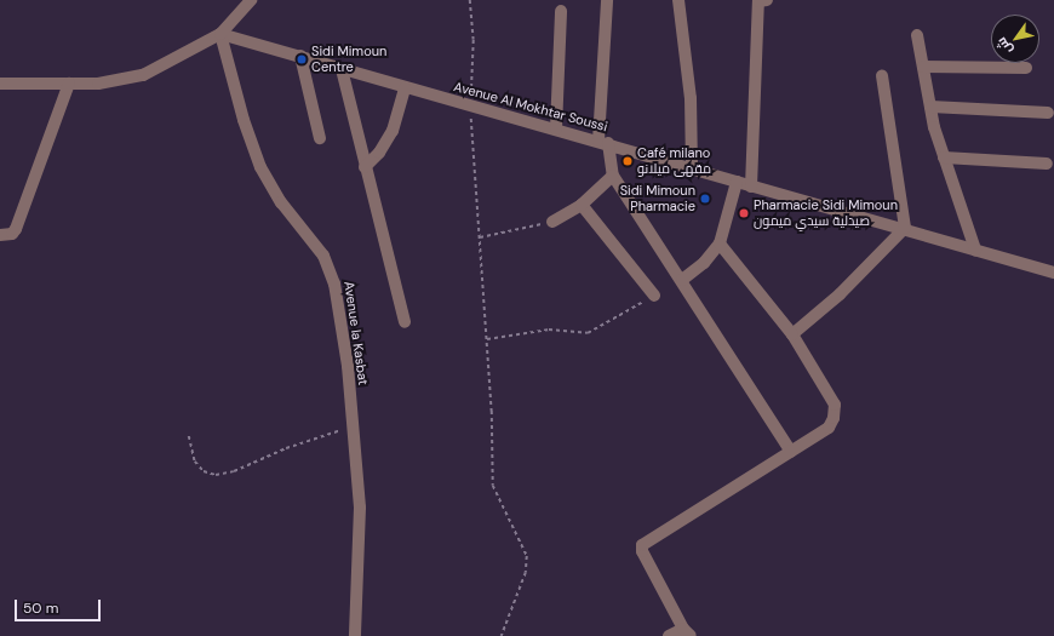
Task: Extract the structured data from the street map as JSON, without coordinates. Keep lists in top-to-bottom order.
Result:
{
  "streets": {
    "street": ["Avenue Al Mokhtar Soussi", "Avenue la Kasbat"]
  },
  "crossings": [
    ["Avenue Al Mokhtar Soussi", "Avenue la Kasbat"]
  ],
  "places": [
    "Sidi Mimoun Centre",
    "Café milano مقهى ميلانو",
    "Sidi Mimoun Pharmacie",
    "Pharmacie Sidi Mimoun صيدلية سيدي ميمون"
  ],
  "scale_bar": "50 m",
  "north": "bottom left"
}
